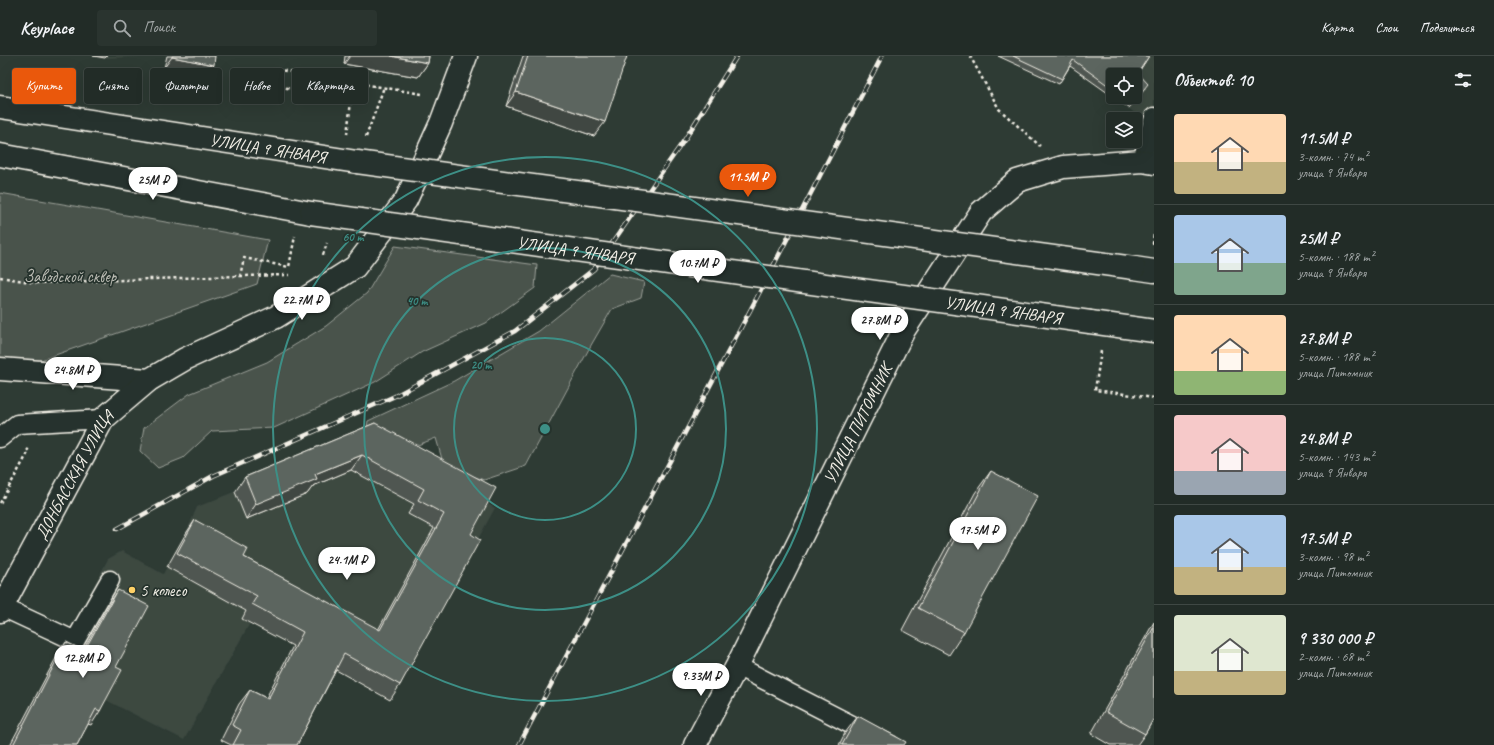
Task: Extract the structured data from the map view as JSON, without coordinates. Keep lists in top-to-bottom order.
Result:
{
  "streets": {
    "main road": ["УЛИЦА 9 ЯНВАРЯ", "УЛИЦА ПИТОМНИК", "ДОНБАССКАЯ УЛИЦА"]
  },
  "parks": ["Заводской сквер"],
  "places": ["5 колесо"],
  "page": {
    "header": "Keyplace",
    "search": "Поиск",
    "nav": ["Карта", "Слои", "Поделиться"],
    "heading": "Объектов: 10",
    "chip": [
      "Купить",
      "Снять",
      "Фильтры",
      "Новое",
      "Квартира"
    ],
    "list": [
      {
        "name": "11.5M ₽",
        "note": "3-комн. · 74 m² · улица 9 Января"
      },
      {
        "name": "25M ₽",
        "note": "5-комн. · 188 m² · улица 9 Января"
      },
      {
        "name": "27.8M ₽",
        "note": "5-комн. · 188 m² · улица Питомник"
      },
      {
        "name": "24.8M ₽",
        "note": "5-комн. · 143 m² · улица 9 Января"
      },
      {
        "name": "17.5M ₽",
        "note": "3-комн. · 98 m² · улица Питомник"
      },
      {
        "name": "9 330 000 ₽",
        "note": "2-комн. · 68 m² · улица Питомник"
      }
    ],
    "price": [
      "11.5M ₽",
      "25M ₽",
      "10.7M ₽",
      "22.7M ₽",
      "27.8M ₽",
      "24.8M ₽",
      "17.5M ₽",
      "24.1M ₽",
      "12.8M ₽",
      "9.33M ₽"
    ]
  },
  "rings": ["60 m", "40 m", "20 m"]
}
